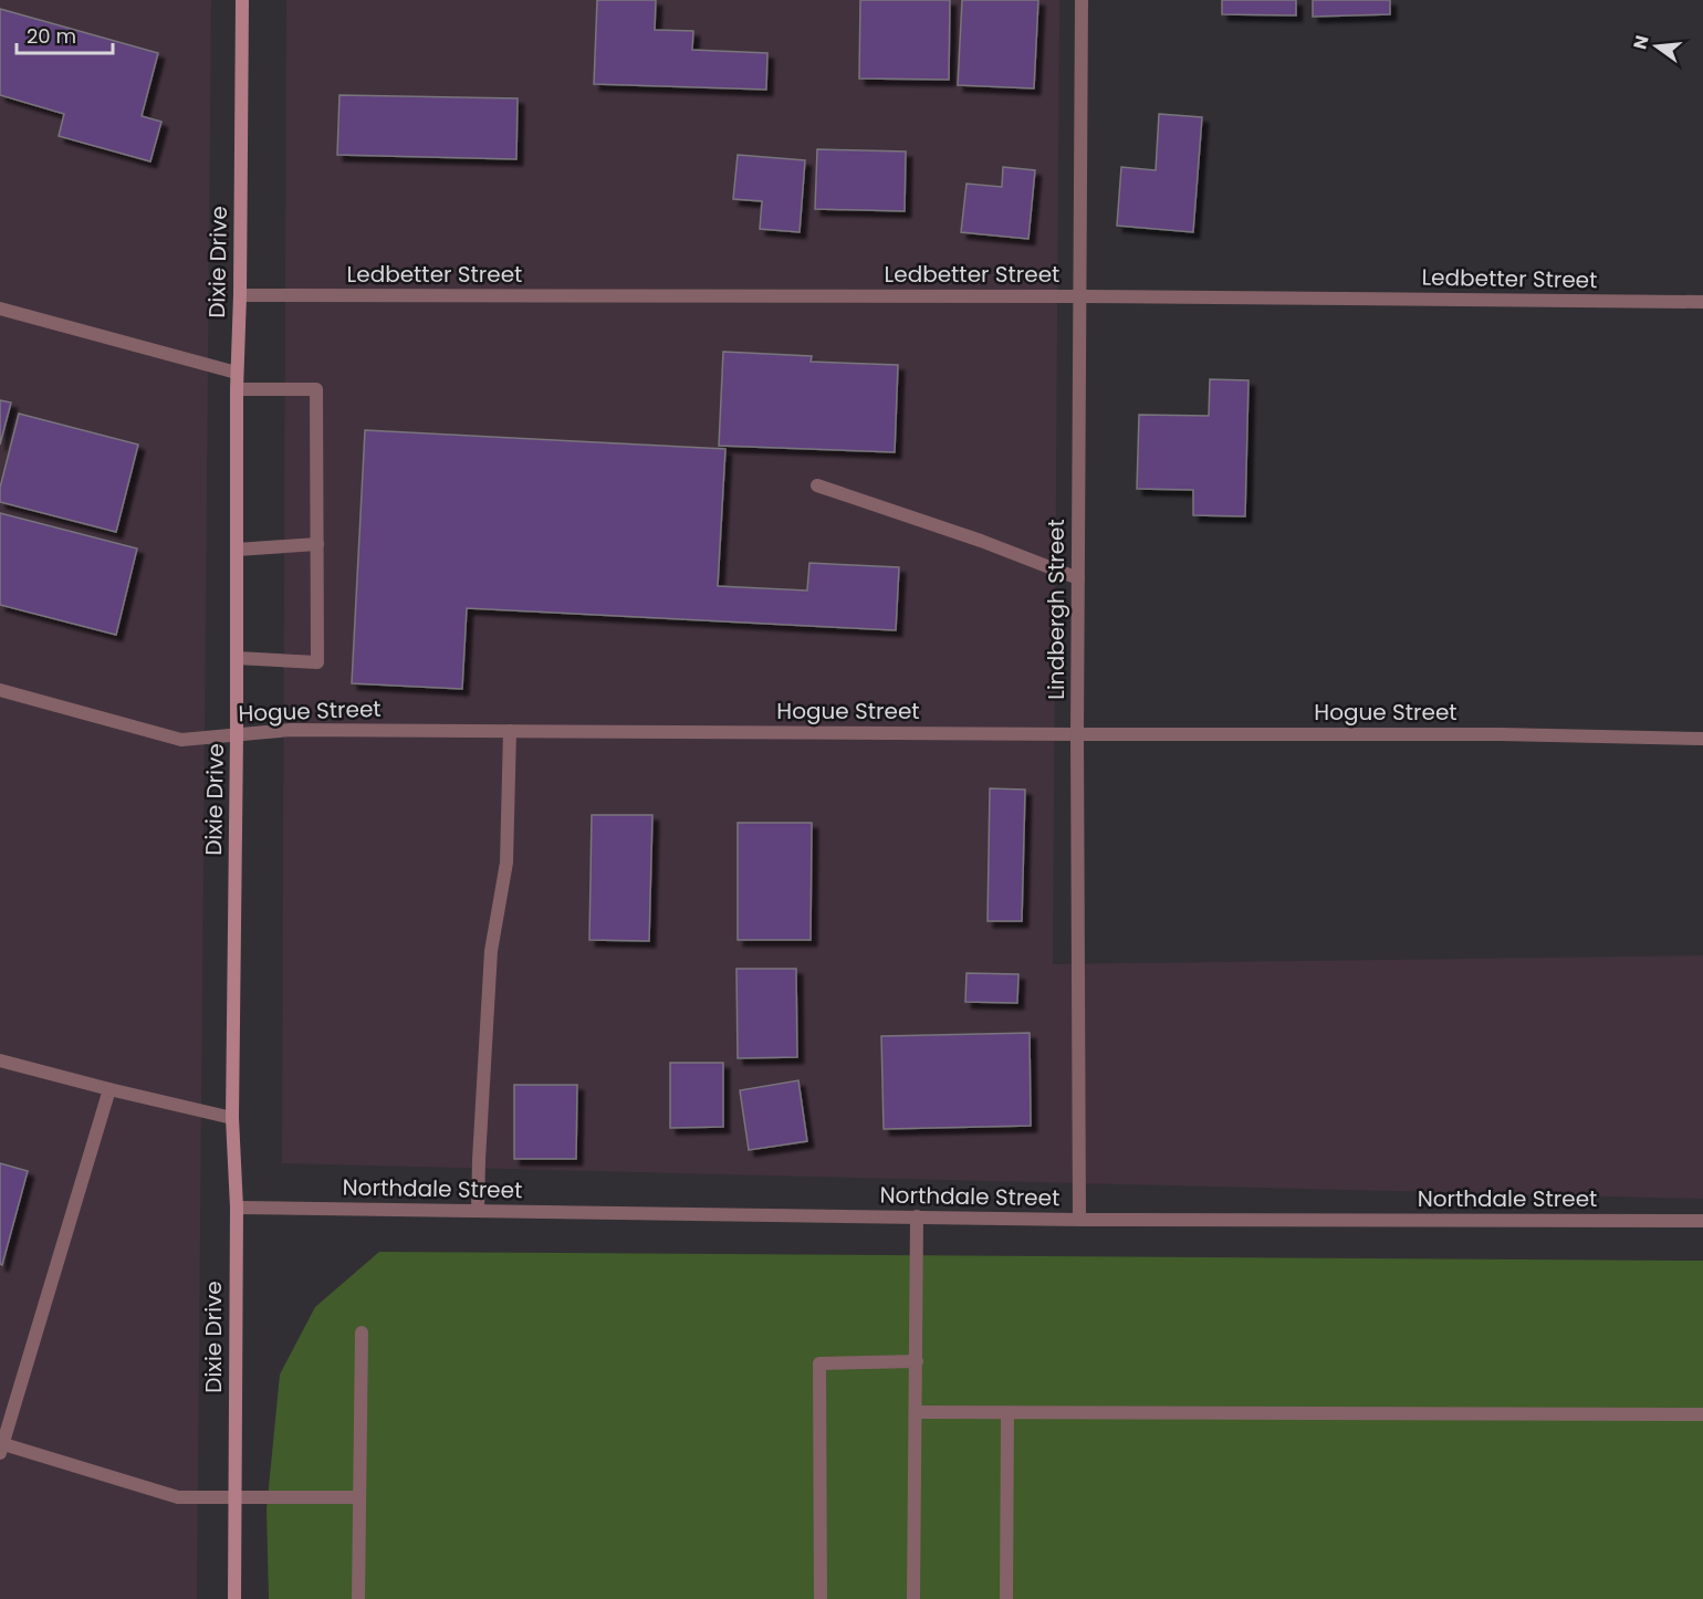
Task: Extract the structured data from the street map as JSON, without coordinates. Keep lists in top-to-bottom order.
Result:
{
  "streets": {
    "street": [
      "Dixie Drive",
      "Ledbetter Street",
      "Lindbergh Street",
      "Hogue Street",
      "Northdale Street"
    ]
  },
  "crossings": [
    ["Dixie Drive", "Ledbetter Street"],
    ["Dixie Drive", "Hogue Street"],
    ["Dixie Drive", "Northdale Street"],
    ["Ledbetter Street", "Lindbergh Street"],
    ["Lindbergh Street", "Hogue Street"],
    ["Lindbergh Street", "Northdale Street"]
  ],
  "scale_bar": "20 m",
  "north": "left"
}
